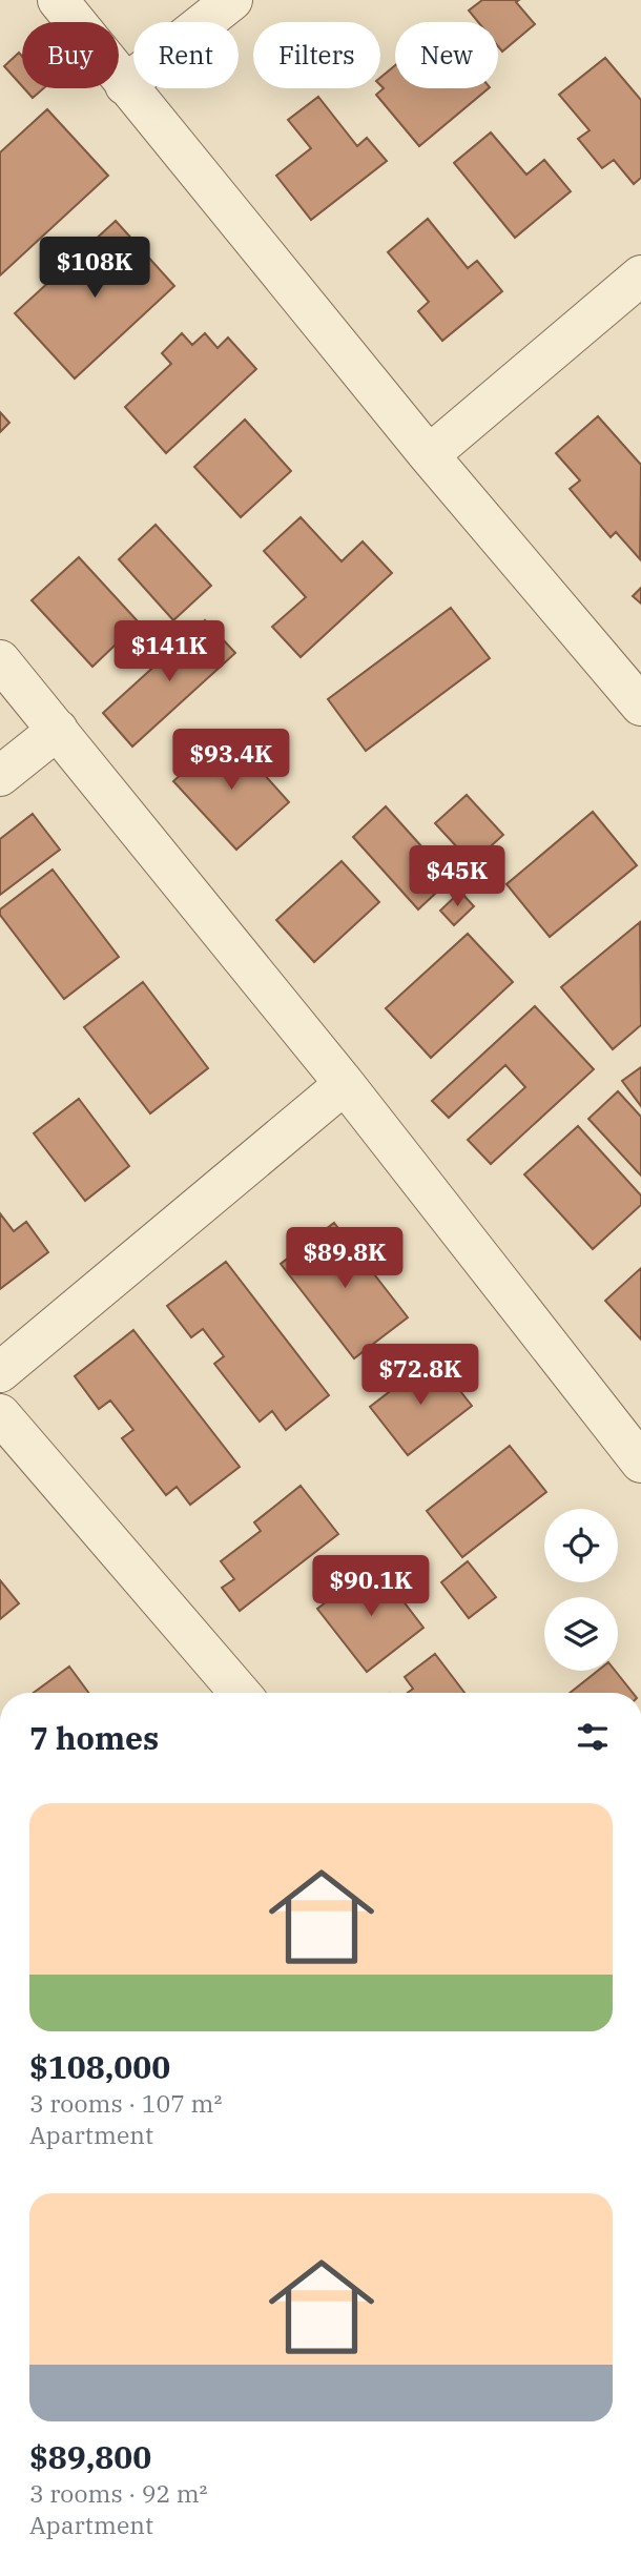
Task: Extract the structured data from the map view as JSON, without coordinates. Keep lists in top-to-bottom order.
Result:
{
  "page": {
    "chip": [
      "Buy",
      "Rent",
      "Filters",
      "New"
    ],
    "price": [
      "$108K",
      "$141K",
      "$93.4K",
      "$45K",
      "$89.8K",
      "$72.8K",
      "$90.1K"
    ],
    "heading": "7 homes",
    "list": [
      {
        "name": "$108,000",
        "note": "3 rooms · 107 m² · Apartment"
      },
      {
        "name": "$89,800",
        "note": "3 rooms · 92 m² · Apartment"
      }
    ]
  }
}
